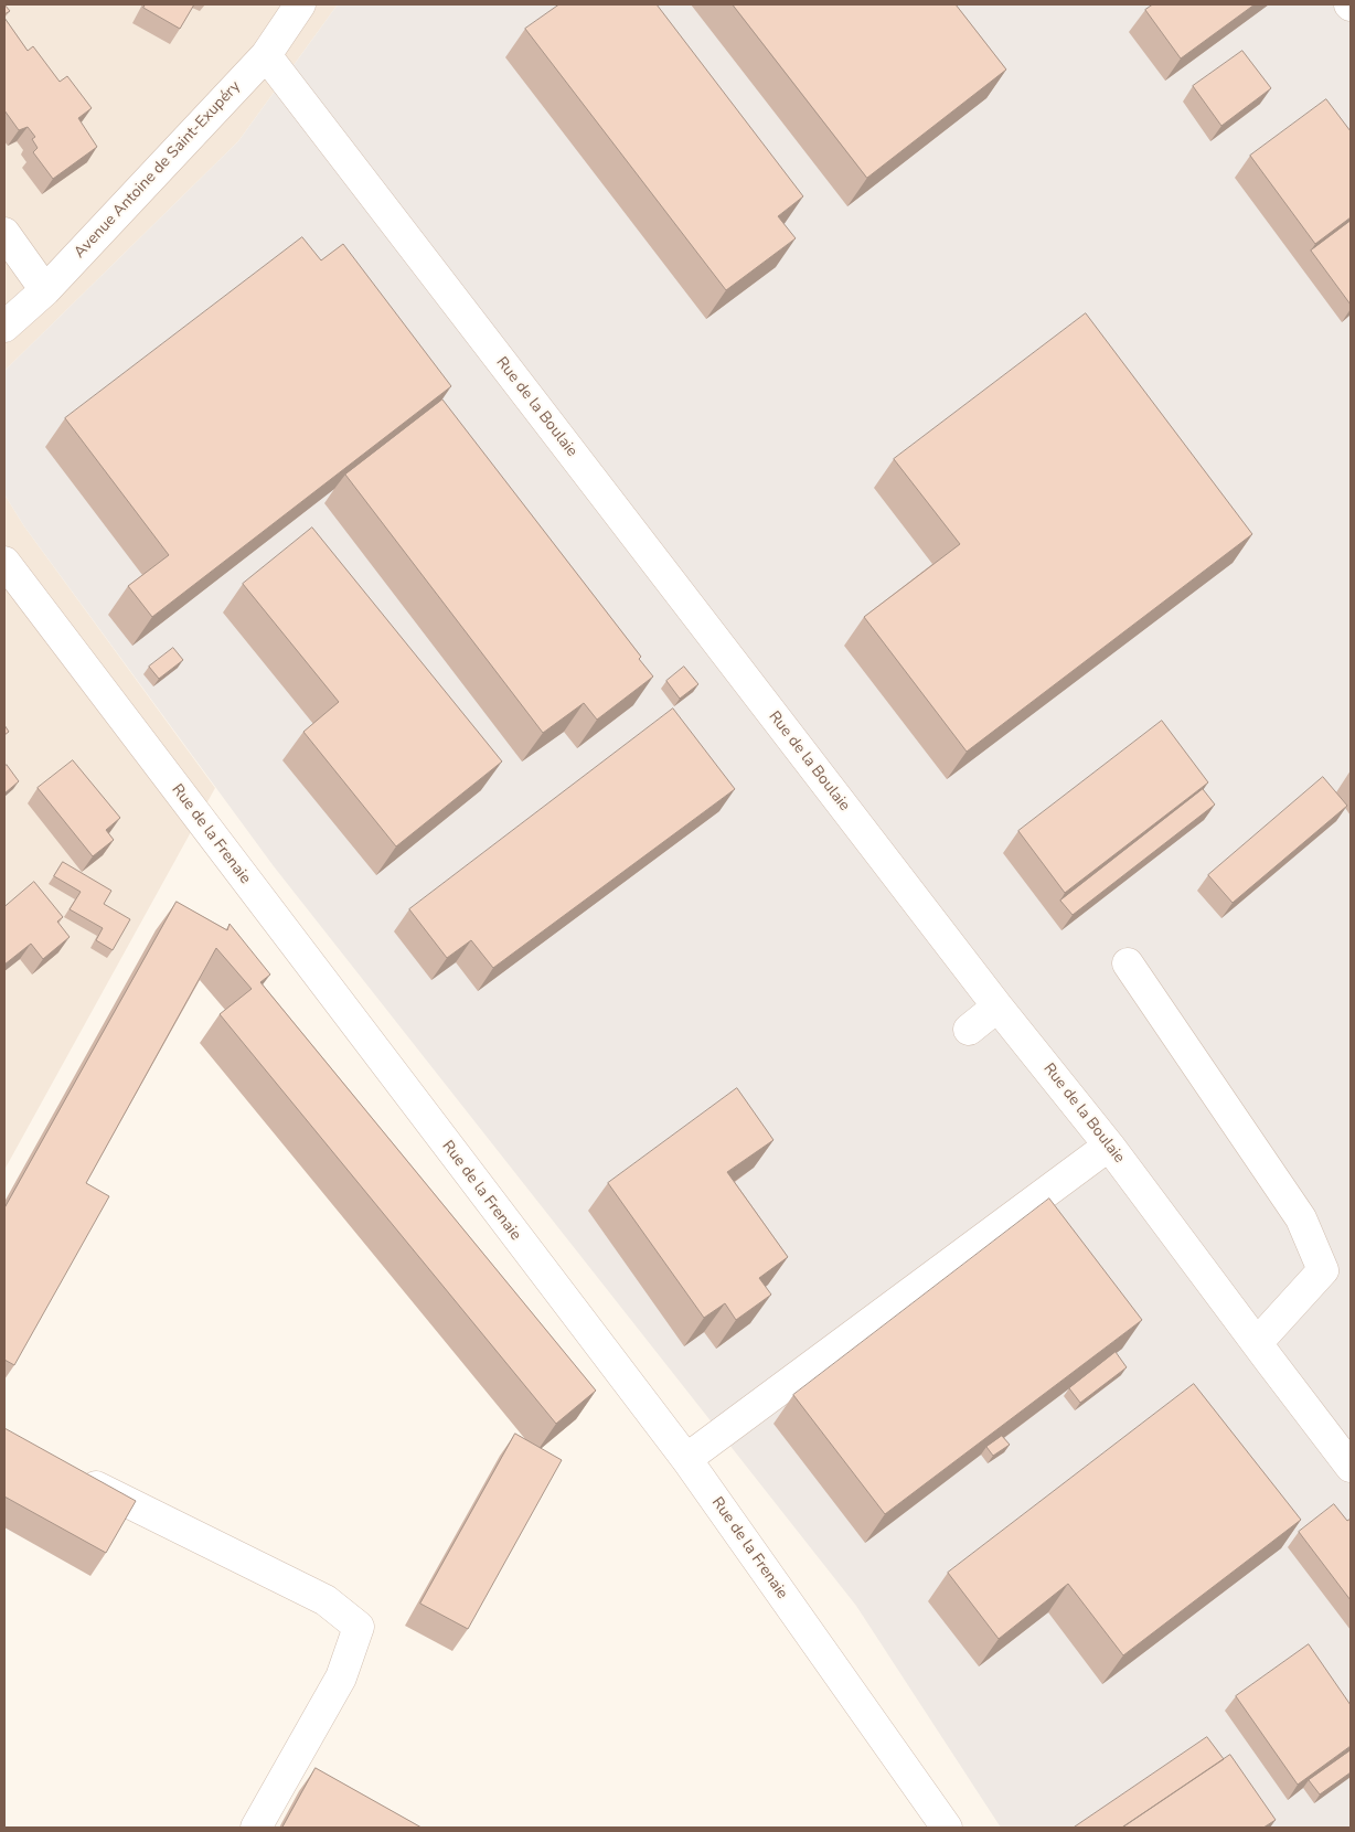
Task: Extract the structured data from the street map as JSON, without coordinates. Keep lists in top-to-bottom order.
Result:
{
  "streets": {
    "street": ["Avenue Antoine de Saint-Exupéry", "Rue de la Boulaie", "Rue de la Frenaie"]
  },
  "crossings": [
    ["Avenue Antoine de Saint-Exupéry", "Rue de la Boulaie"]
  ]
}
